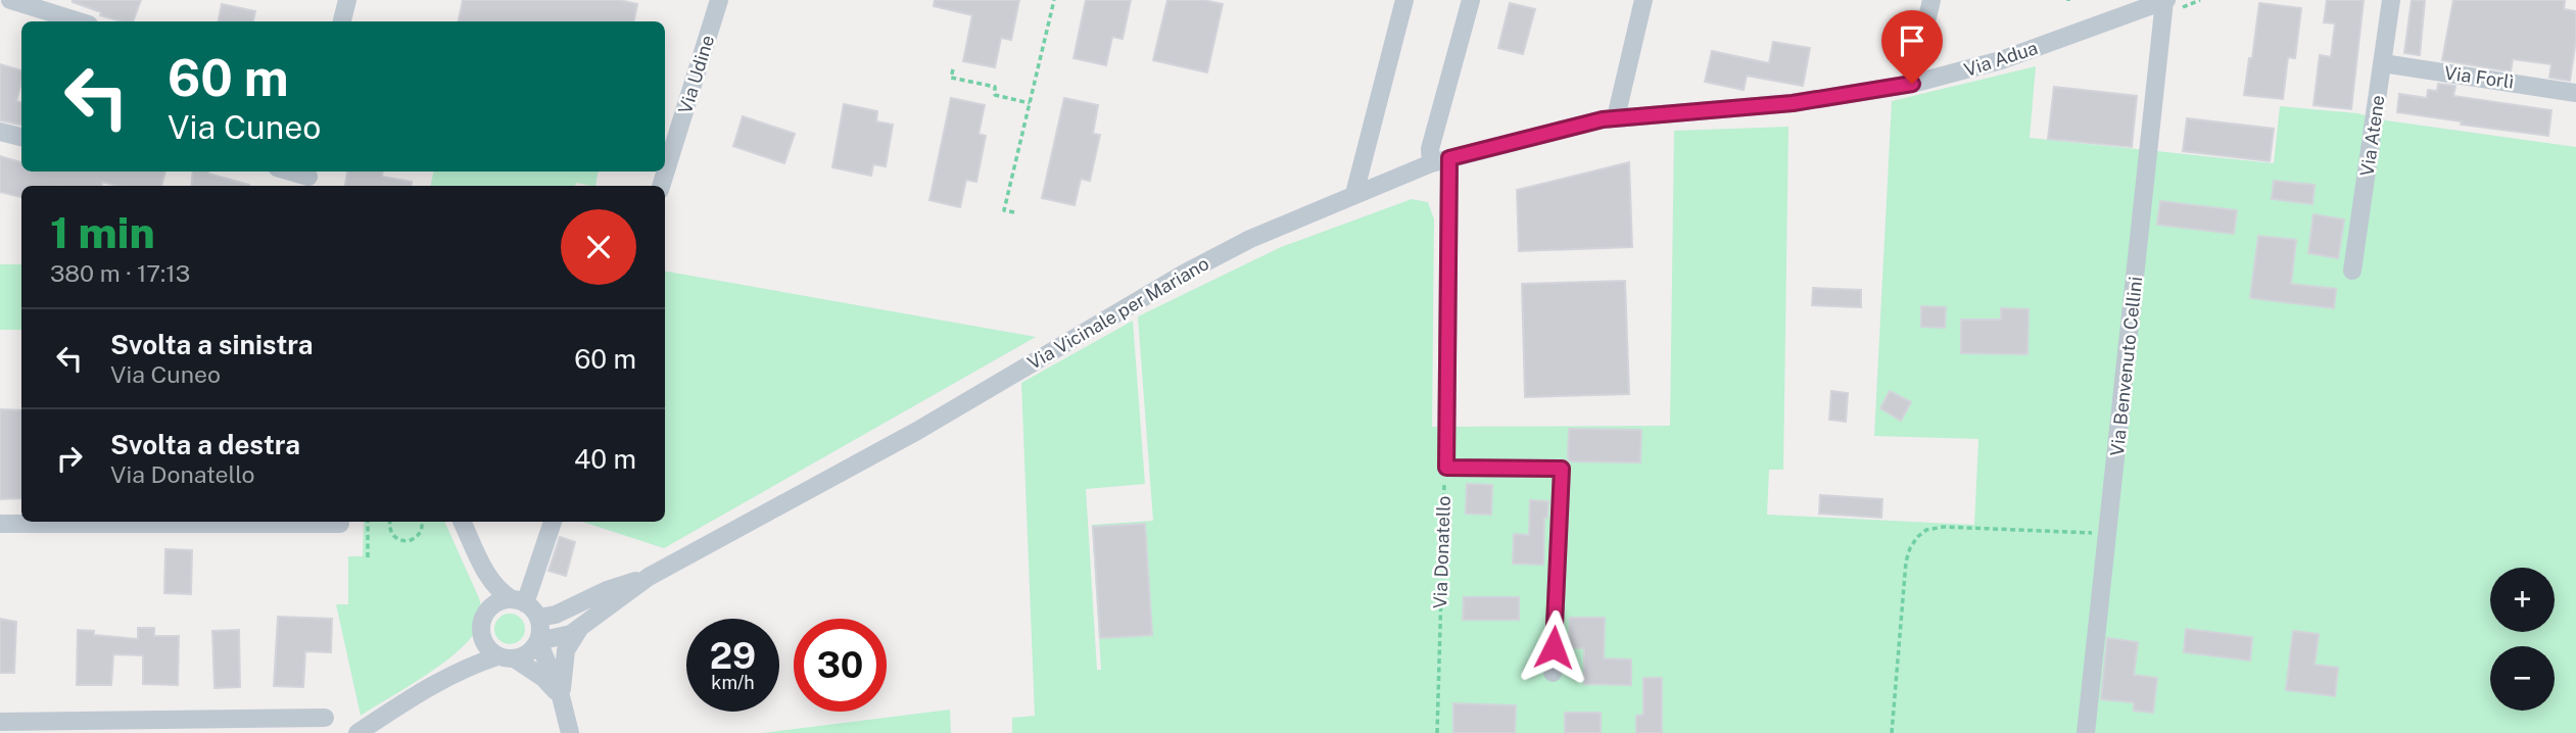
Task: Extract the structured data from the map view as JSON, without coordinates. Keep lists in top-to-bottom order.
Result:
{
  "streets": {
    "street": [
      "Via Adua",
      "Via Udine",
      "Via Forlì",
      "Via Atene",
      "Via Vicinale per Mariano",
      "Via Benvenuto Cellini"
    ],
    "path": ["Via Donatello"]
  },
  "crossings": [
    ["Via Adua", "Via Vicinale per Mariano"],
    ["Via Adua", "Via Benvenuto Cellini"],
    ["Via Forlì", "Via Atene"]
  ],
  "page": {
    "turn": ["60 m", "Via Cuneo"],
    "heading": ["1 min", "380 m · 17:13"],
    "list": [
      {
        "name": "Svolta a sinistra",
        "note": "Via Cuneo",
        "value": "60 m"
      },
      {
        "name": "Svolta a destra",
        "note": "Via Donatello",
        "value": "40 m"
      }
    ],
    "map_buttons": ["+", "−"],
    "speed": "29 km/h",
    "limit": "30"
  }
}
